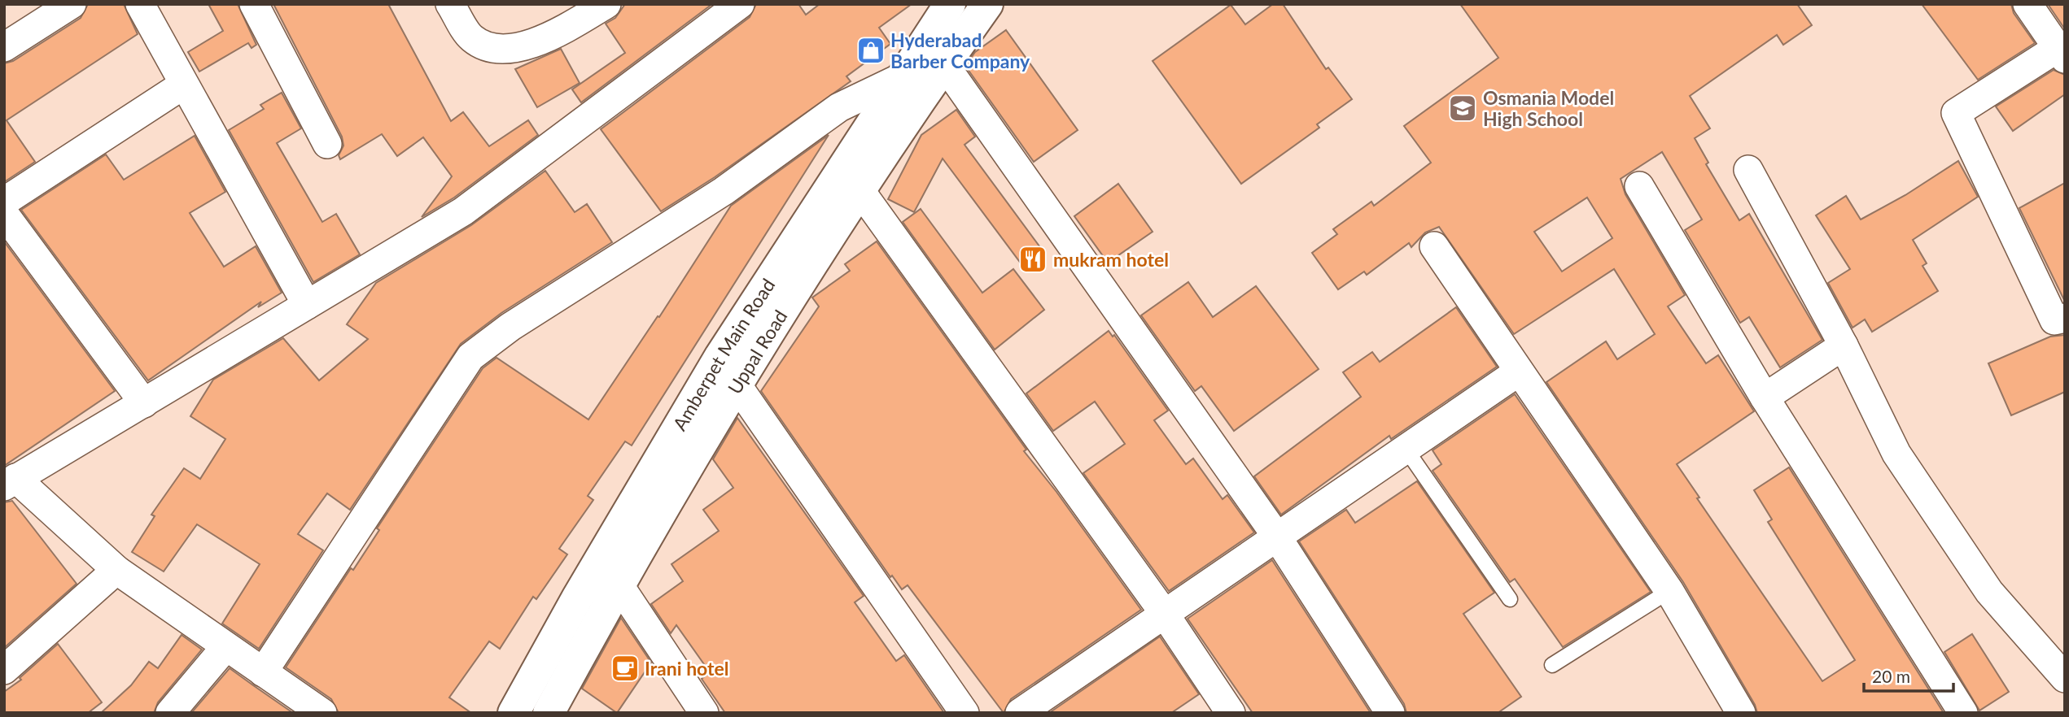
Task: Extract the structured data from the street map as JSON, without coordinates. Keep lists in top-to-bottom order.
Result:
{
  "streets": {
    "highway": ["Uppal Road", "Amberpet Main Road"]
  },
  "crossings": [
    ["Uppal Road", "Amberpet Main Road"]
  ],
  "places": {
    "shop": ["Hyderabad Barber Company"],
    "school or university": ["Osmania Model High School"],
    "restaurant": ["mukram hotel"],
    "cafe": ["Irani hotel"]
  },
  "scale_bar": "20 m"
}
